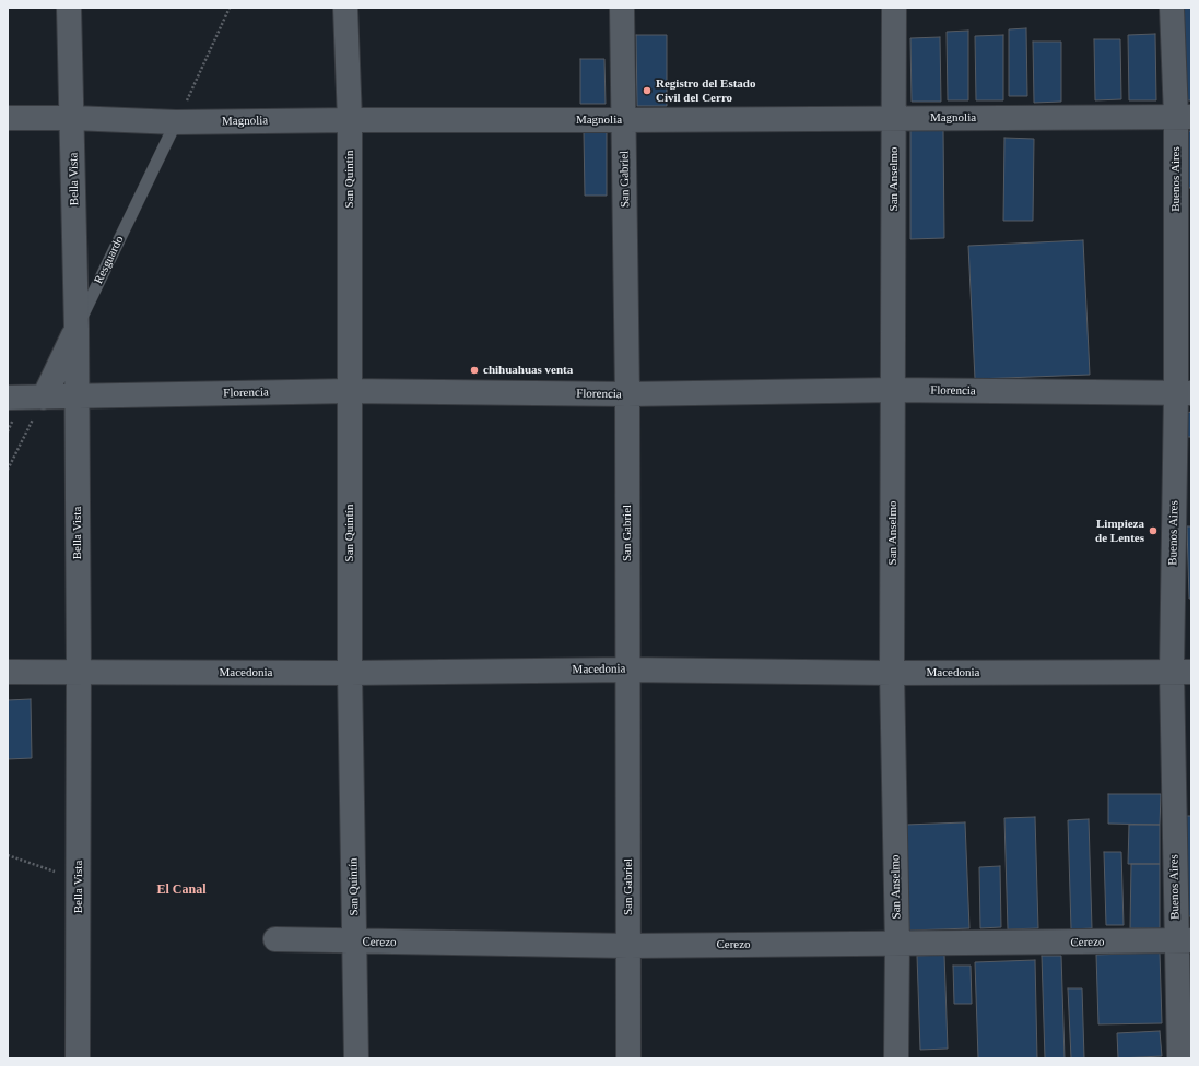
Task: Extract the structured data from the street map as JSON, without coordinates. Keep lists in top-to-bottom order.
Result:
{
  "streets": {
    "street": [
      "Magnolia",
      "Bella Vista",
      "San Quintín",
      "San Gabriel",
      "San Anselmo",
      "Buenos Aires",
      "Resguardo",
      "Florencia",
      "Macedonia",
      "Cerezo"
    ]
  },
  "crossings": [
    ["Magnolia", "Bella Vista"],
    ["Magnolia", "San Quintín"],
    ["Magnolia", "San Gabriel"],
    ["Magnolia", "San Anselmo"],
    ["Magnolia", "Buenos Aires"],
    ["Magnolia", "Resguardo"],
    ["Bella Vista", "Resguardo"],
    ["Bella Vista", "Florencia"],
    ["Bella Vista", "Macedonia"],
    ["San Quintín", "Florencia"],
    ["San Quintín", "Macedonia"],
    ["San Quintín", "Cerezo"],
    ["San Gabriel", "Florencia"],
    ["San Gabriel", "Macedonia"],
    ["San Gabriel", "Cerezo"],
    ["San Anselmo", "Florencia"],
    ["San Anselmo", "Macedonia"],
    ["San Anselmo", "Cerezo"],
    ["Buenos Aires", "Florencia"],
    ["Buenos Aires", "Macedonia"],
    ["Buenos Aires", "Cerezo"],
    ["Resguardo", "Florencia"]
  ],
  "districts": ["El Canal"],
  "places": ["Registro del Estado Civil del Cerro", "chihuahuas venta", "Limpieza de Lentes"]
}
